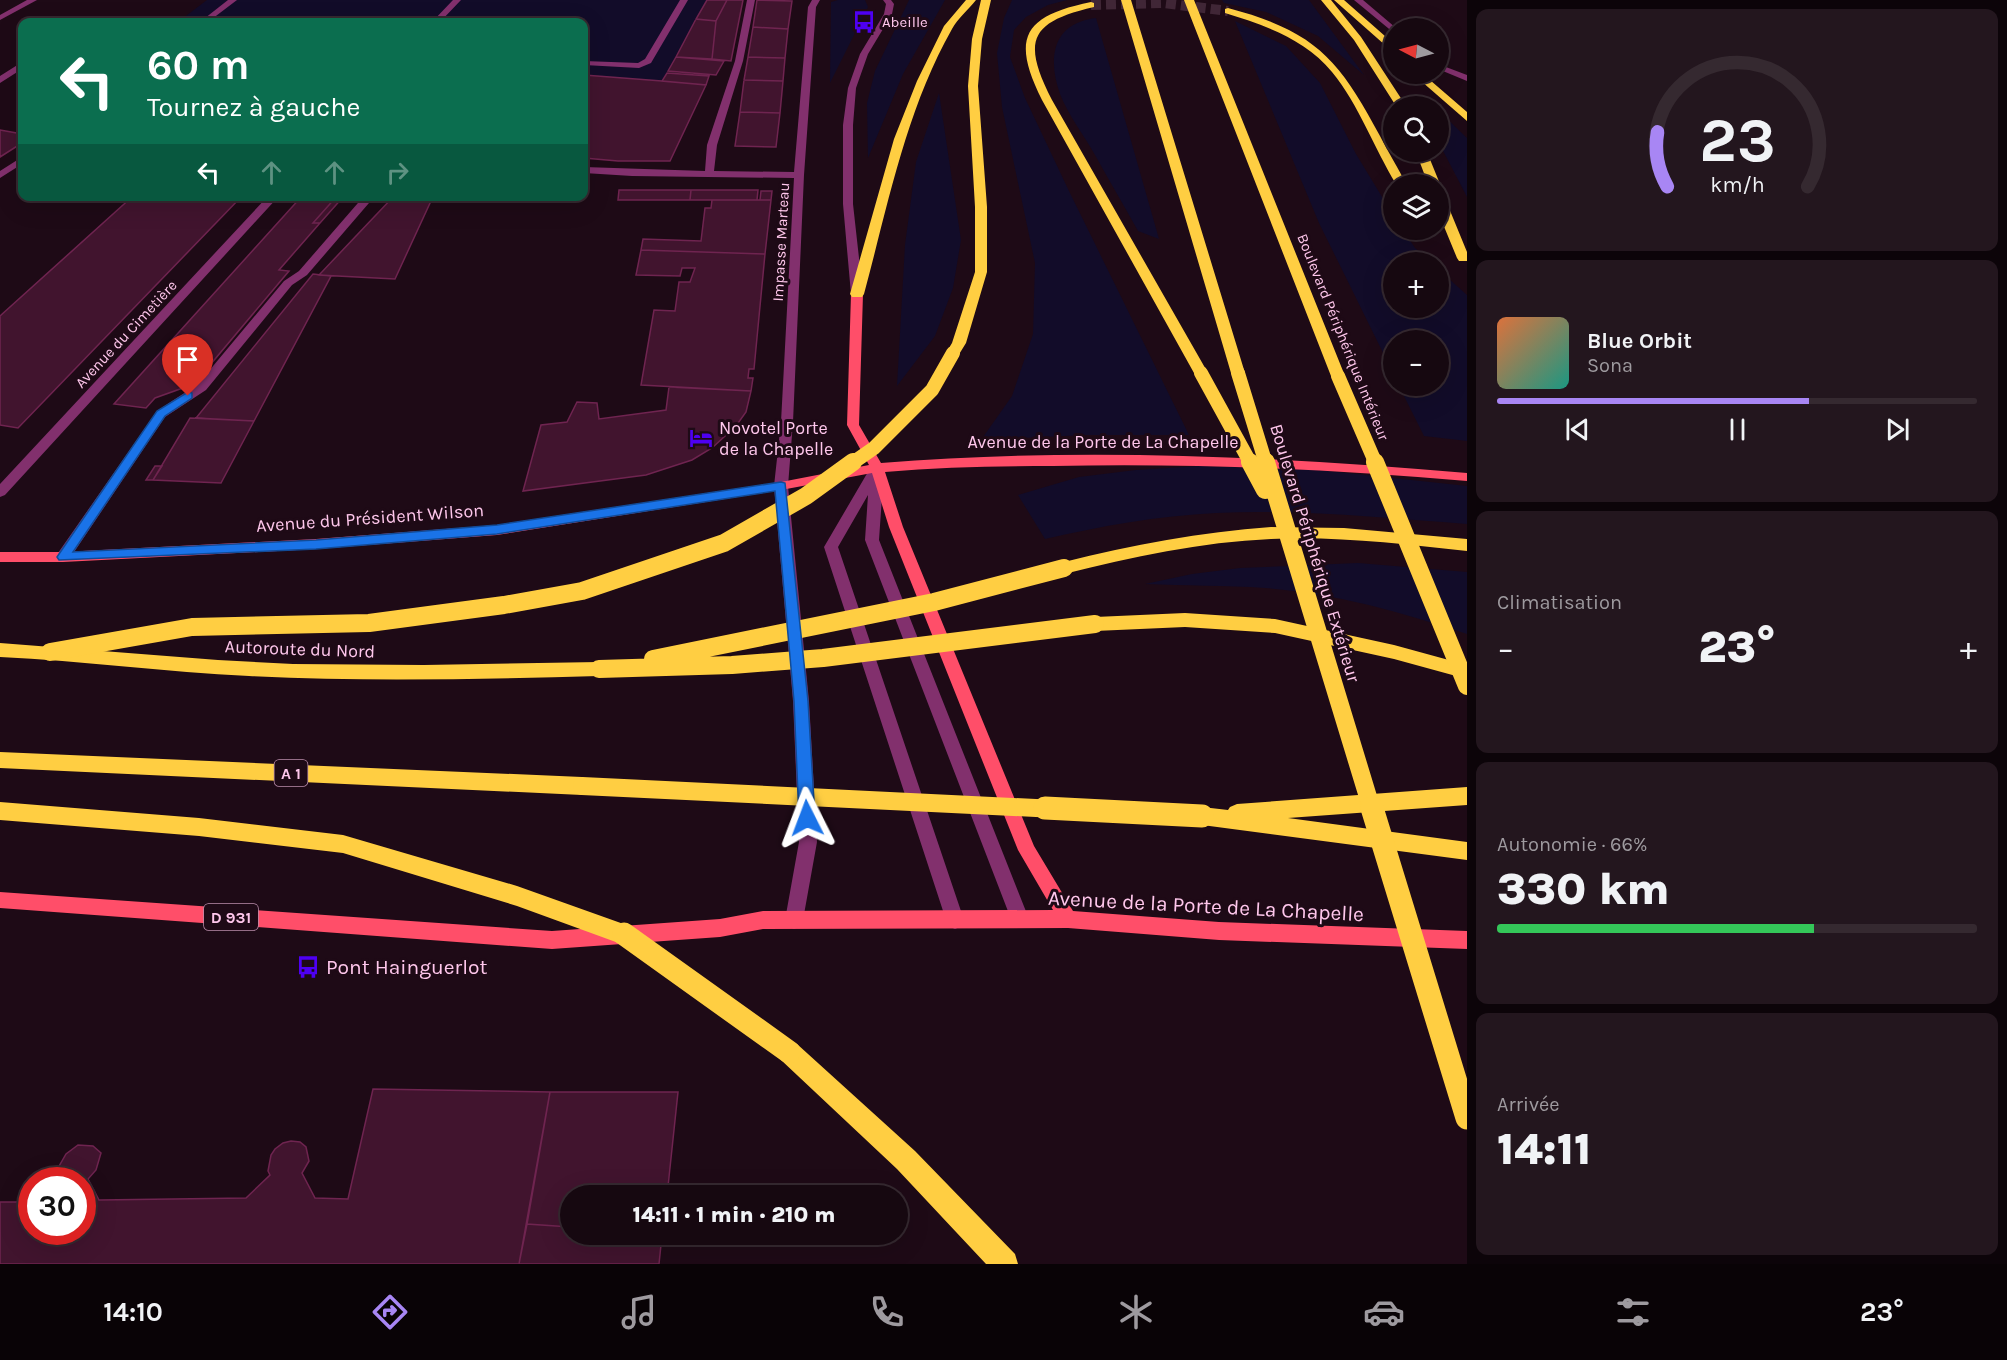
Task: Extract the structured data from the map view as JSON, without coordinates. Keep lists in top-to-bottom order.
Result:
{
  "streets": {
    "highway": [
      "Boulevard Périphérique Intérieur",
      "Boulevard Périphérique Extérieur",
      "Autoroute du Nord",
      "A 1"
    ],
    "main road": ["Avenue de la Porte de La Chapelle", "Avenue du Président Wilson", "D 931"],
    "street": ["Impasse Marteau", "Avenue du Cimetière"]
  },
  "crossings": [
    ["Impasse Marteau", "Avenue de la Porte de La Chapelle"],
    ["Avenue de la Porte de La Chapelle", "Avenue du Président Wilson"]
  ],
  "places": {
    "bus stop": ["Abeille", "Pont Hainguerlot"],
    "hotel": ["Novotel Porte de la Chapelle"]
  },
  "north": "left",
  "page": {
    "map_buttons": ["+", "−"],
    "turn": ["60 m", "Tournez à gauche"],
    "song": ["Blue Orbit", "Sona"],
    "tile": [
      "Climatisation",
      ["Autonomie · 66%", "330 km"],
      ["Arrivée", "14:11"]
    ],
    "heat": ["−", "23°", "+"],
    "limit": "30",
    "trip": "14:11 · 1 min · 210 m",
    "tabs": ["14:10", "23°"],
    "gauge": ["23", "km/h"]
  }
}
